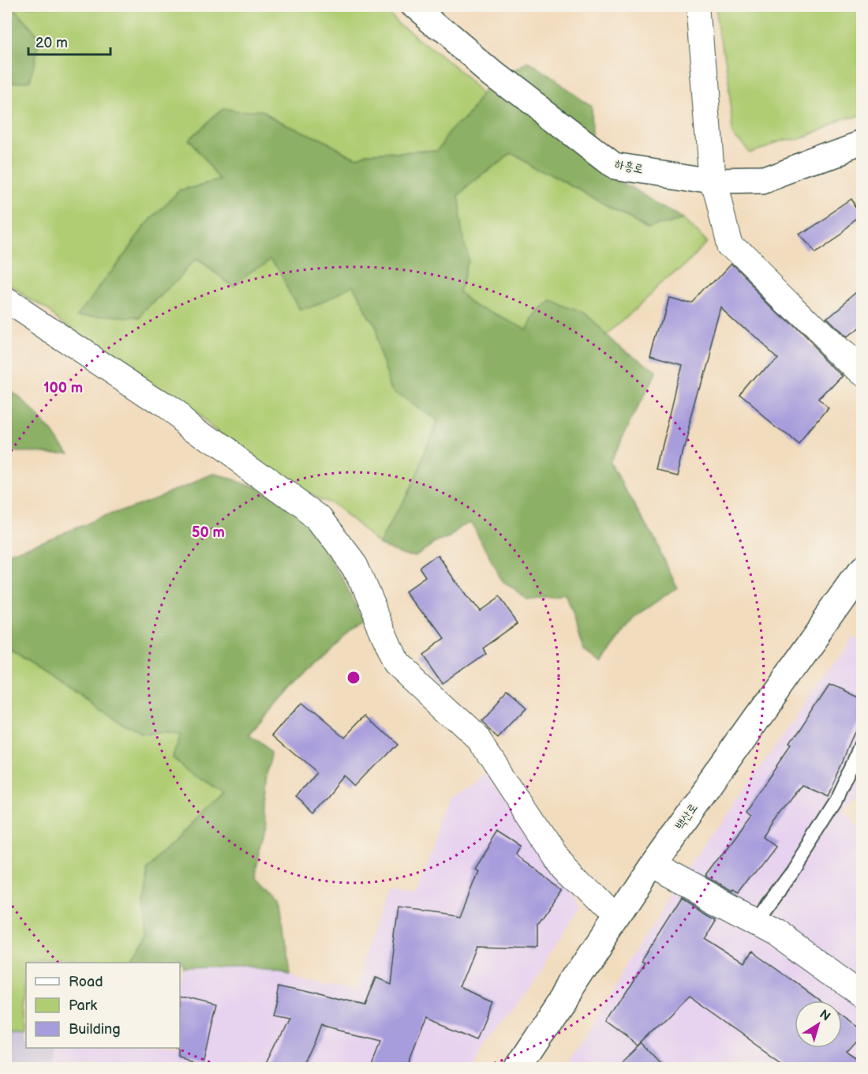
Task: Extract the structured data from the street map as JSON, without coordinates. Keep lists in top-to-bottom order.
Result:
{
  "streets": {
    "main road": ["하흥로", "백산로"]
  },
  "legend": ["Road", "Park", "Building"],
  "scale_bar": "20 m",
  "north": "top right",
  "rings": ["100 m", "50 m"]
}
